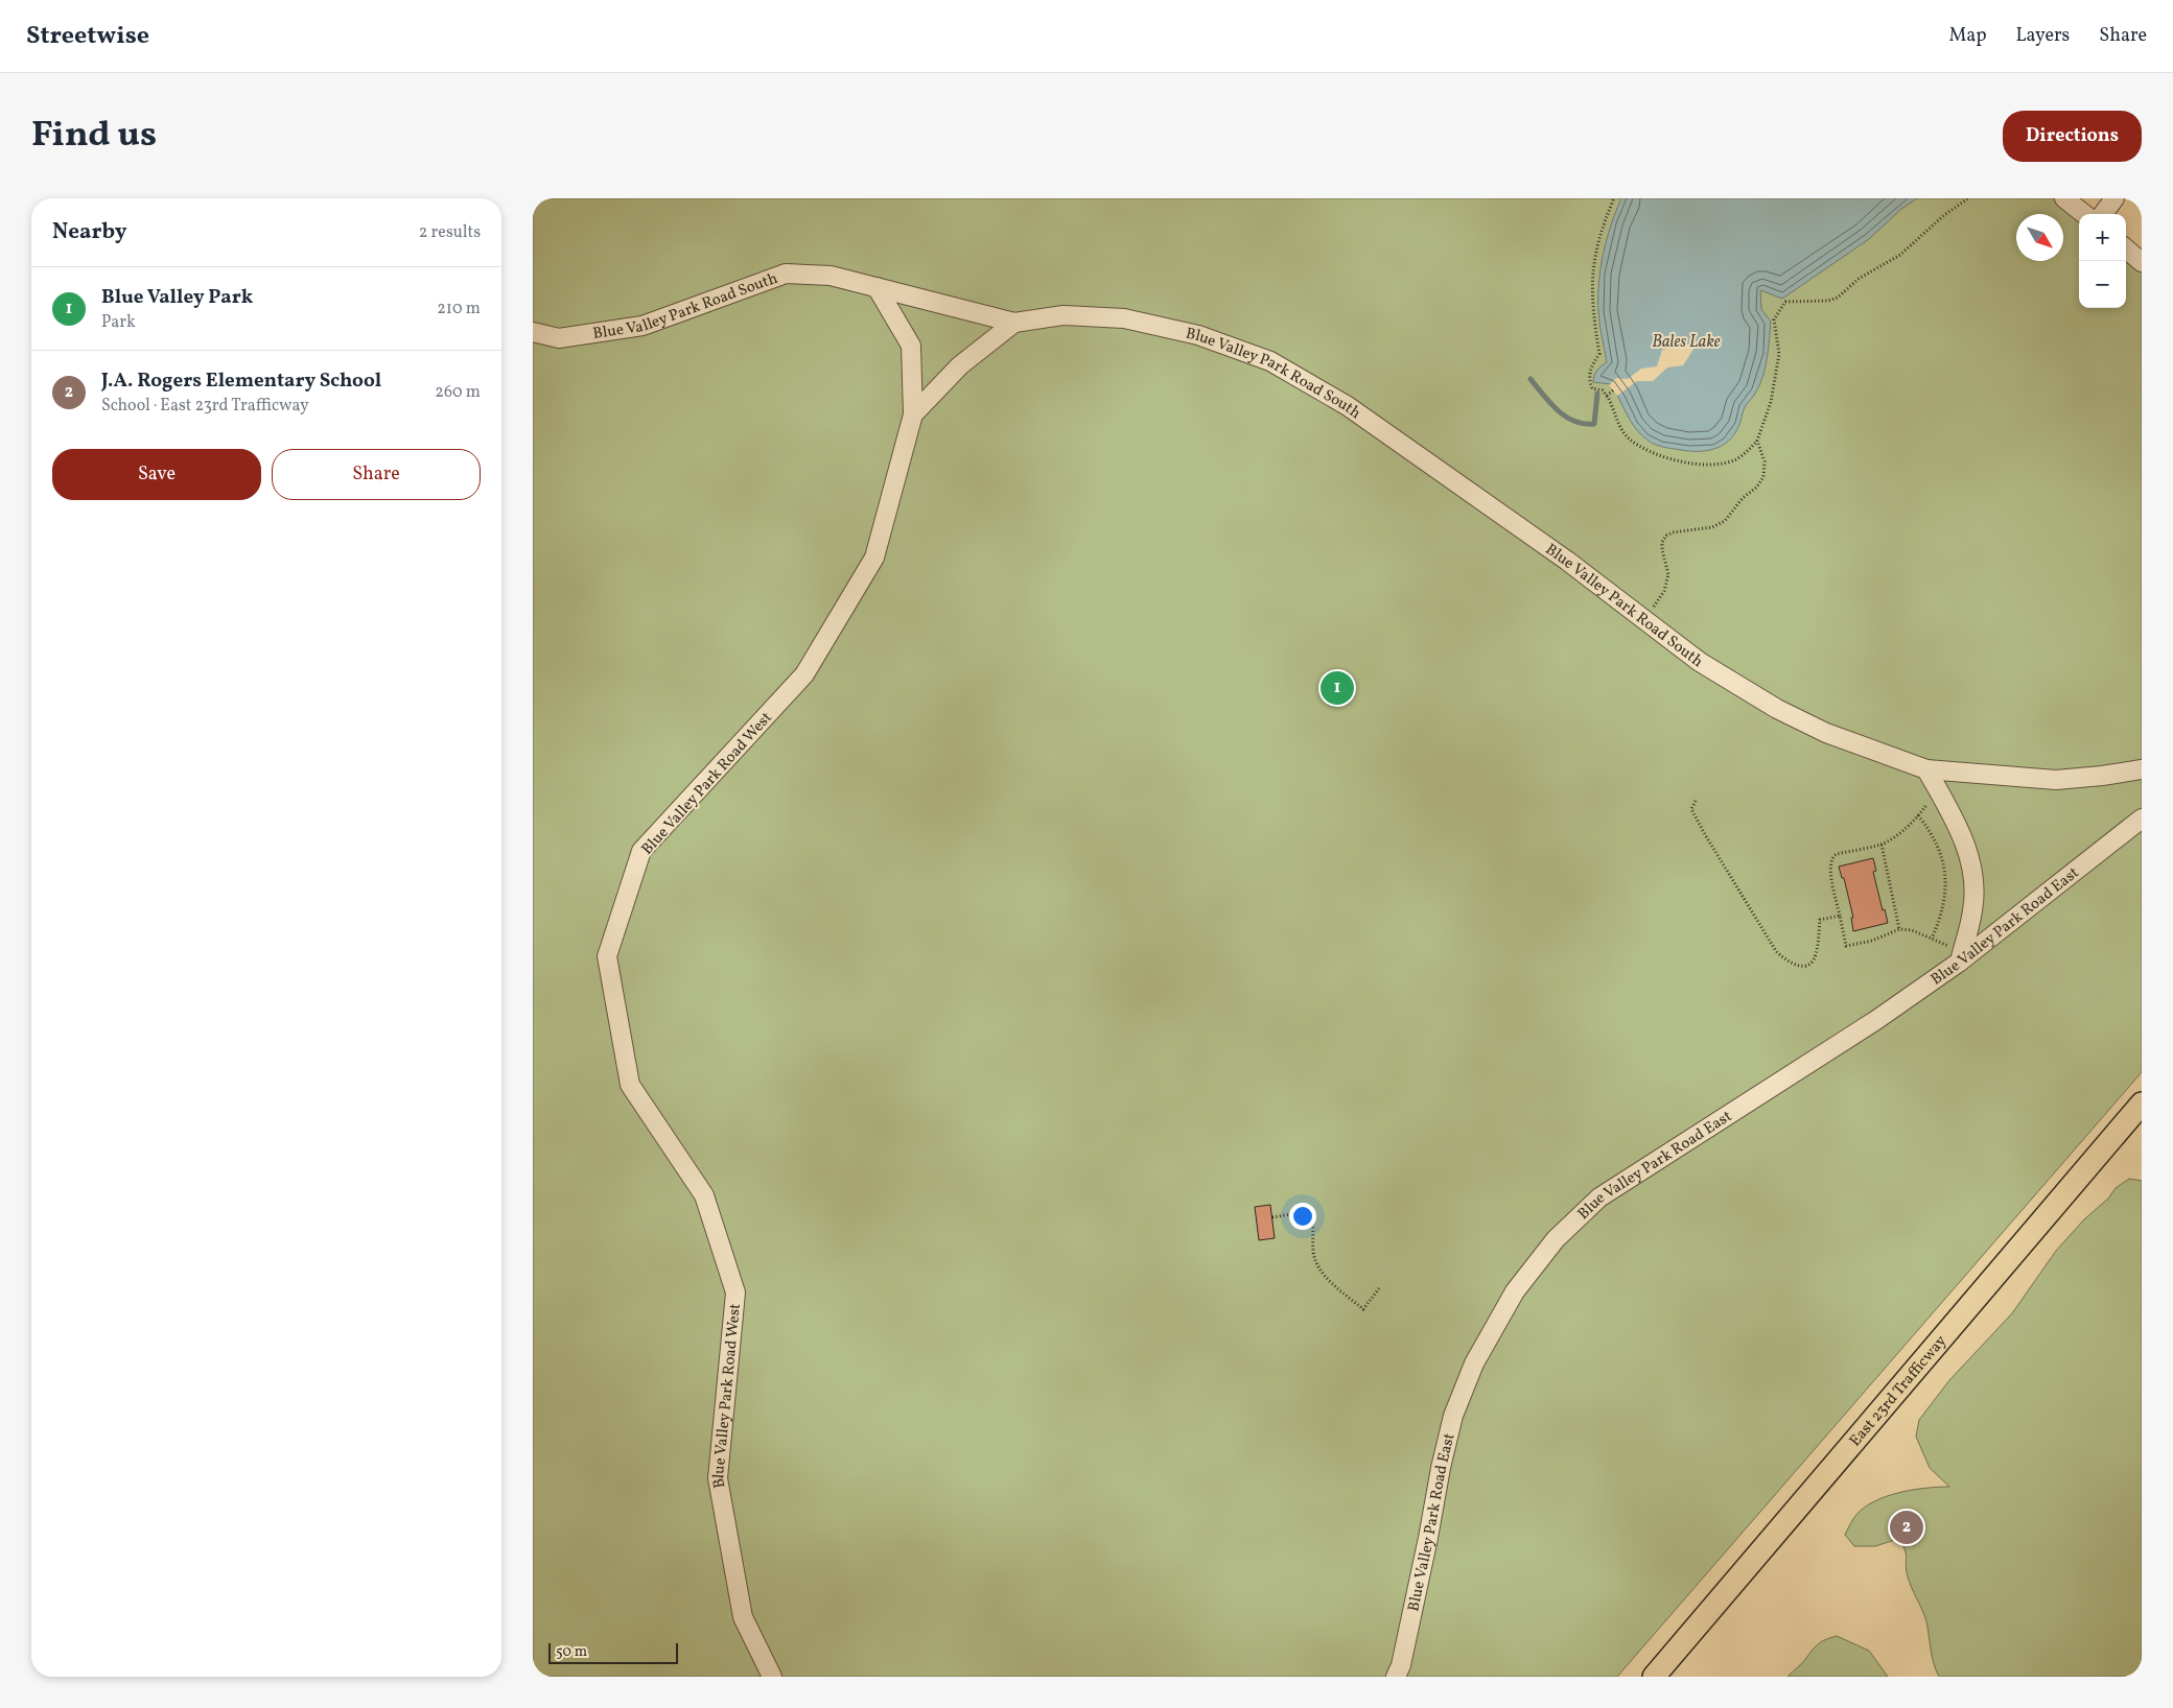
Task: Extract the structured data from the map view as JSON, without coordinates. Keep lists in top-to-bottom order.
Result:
{
  "streets": {
    "main road": ["East 23rd Trafficway"],
    "street": ["Blue Valley Park Road South", "Blue Valley Park Road West", "Blue Valley Park Road East"]
  },
  "crossings": [
    ["Blue Valley Park Road South", "Blue Valley Park Road West"]
  ],
  "water": ["Bales Lake"],
  "scale_bar": "50 m",
  "north": "bottom right",
  "page": {
    "header": "Streetwise",
    "nav": ["Map", "Layers", "Share"],
    "title": "Find us",
    "buttons": [
      "Directions",
      ["Save", "Share"]
    ],
    "heading": ["Nearby", "2 results"],
    "map_buttons": ["+", "−"],
    "list": [
      {
        "mark": "1",
        "name": "Blue Valley Park",
        "note": "Park",
        "value": "210 m"
      },
      {
        "mark": "2",
        "name": "J.A. Rogers Elementary School",
        "note": "School · East 23rd Trafficway",
        "value": "260 m"
      }
    ],
    "pins": ["1", "2"],
    "scale": "50 m"
  }
}
